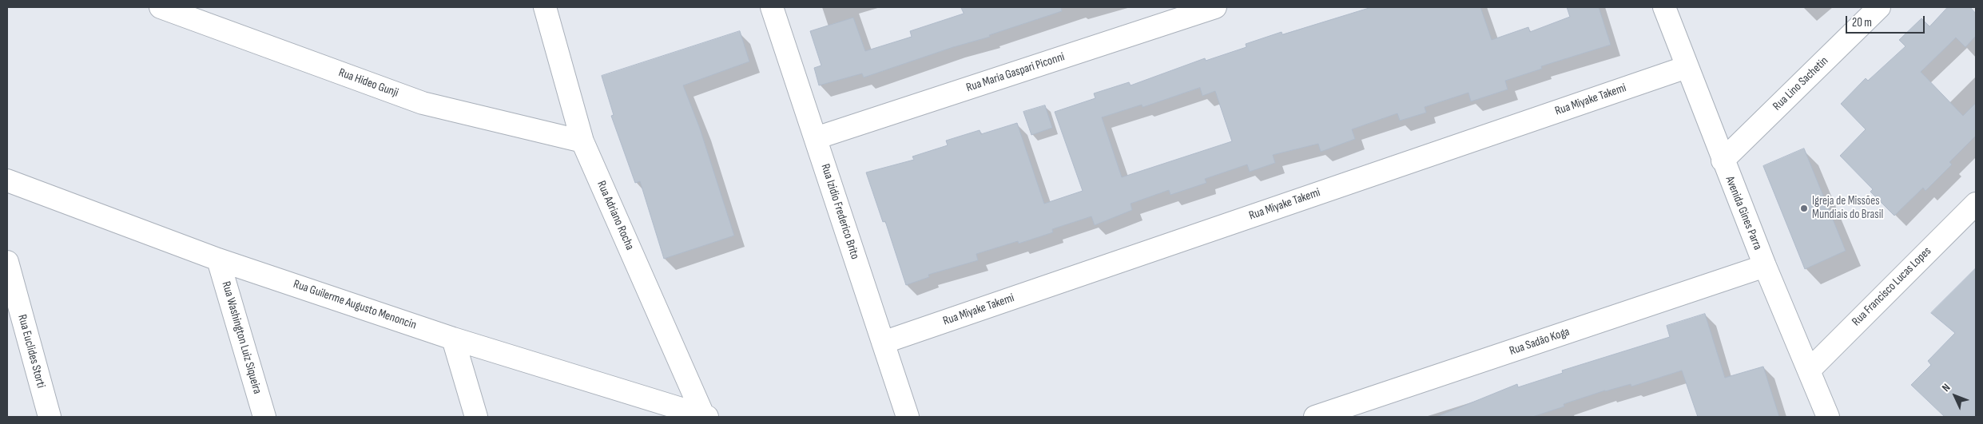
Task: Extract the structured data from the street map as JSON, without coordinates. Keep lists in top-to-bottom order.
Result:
{
  "streets": {
    "street": [
      "Rua Maria Gaspari Piconni",
      "Rua Hideo Gunji",
      "Rua Lino Sachetin",
      "Rua Miyake Takemi",
      "Rua Izidio Frederico Brito",
      "Avenida Gines Parra",
      "Rua Adriano Rocha",
      "Rua Francisco Lucas Lopes",
      "Rua Guilerme Augusto Menoncin",
      "Rua Washington Luiz Siqueira",
      "Rua Sadão Koga",
      "Rua Euclides Storti"
    ]
  },
  "crossings": [
    ["Rua Maria Gaspari Piconni", "Rua Izidio Frederico Brito"],
    ["Rua Hideo Gunji", "Rua Adriano Rocha"],
    ["Rua Lino Sachetin", "Avenida Gines Parra"],
    ["Rua Miyake Takemi", "Rua Izidio Frederico Brito"],
    ["Rua Miyake Takemi", "Avenida Gines Parra"],
    ["Avenida Gines Parra", "Rua Francisco Lucas Lopes"],
    ["Avenida Gines Parra", "Rua Sadão Koga"],
    ["Rua Adriano Rocha", "Rua Guilerme Augusto Menoncin"],
    ["Rua Guilerme Augusto Menoncin", "Rua Washington Luiz Siqueira"]
  ],
  "places": ["Igreja de Missões Mundiais do Brasil"],
  "scale_bar": "20 m",
  "north": "top left"
}
